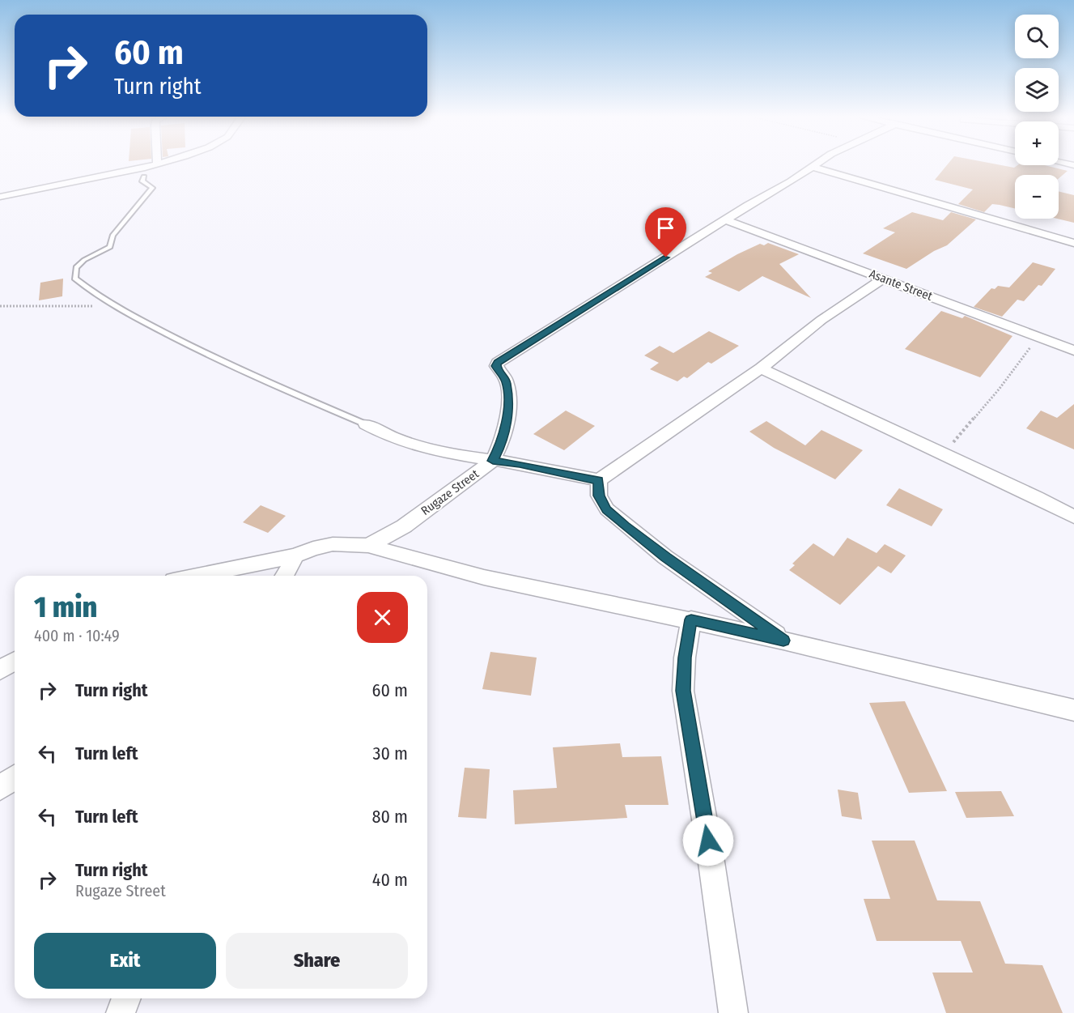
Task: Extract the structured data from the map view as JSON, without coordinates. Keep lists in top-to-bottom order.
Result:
{
  "streets": {
    "street": ["Asante Street", "Rugaze Street"]
  },
  "crossings": [
    ["Asante Street", "Rugaze Street"]
  ],
  "page": {
    "map_buttons": ["+", "−"],
    "turn": ["60 m", "Turn right"],
    "heading": ["1 min", "400 m · 10:49"],
    "list": [
      {
        "name": "Turn right",
        "value": "60 m"
      },
      {
        "name": "Turn left",
        "value": "30 m"
      },
      {
        "name": "Turn left",
        "value": "80 m"
      },
      {
        "name": "Turn right",
        "note": "Rugaze Street",
        "value": "40 m"
      }
    ],
    "buttons": ["Exit", "Share"]
  }
}
